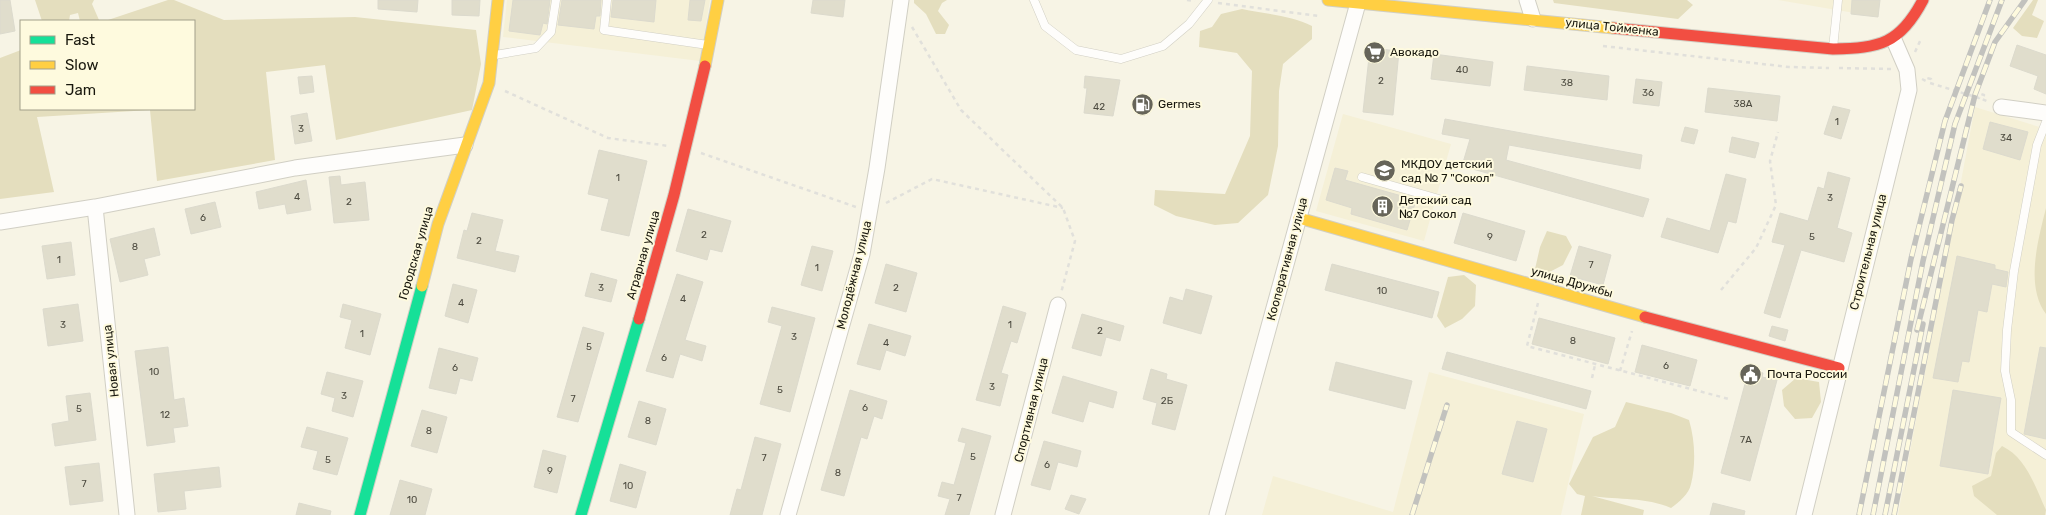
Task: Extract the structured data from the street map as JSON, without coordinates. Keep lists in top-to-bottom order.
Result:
{
  "streets": {
    "street": [
      "улица Тойменка",
      "Строительная улица",
      "Городская улица",
      "Аграрная улица",
      "Кооперативная улица",
      "Молодёжная улица",
      "улица Дружбы",
      "Новая улица",
      "Спортивная улица"
    ]
  },
  "crossings": [
    ["улица Тойменка", "Строительная улица"],
    ["улица Тойменка", "Кооперативная улица"],
    ["Строительная улица", "улица Дружбы"],
    ["Кооперативная улица", "улица Дружбы"]
  ],
  "places": {
    "supermarket": ["Авокадо"],
    "fuel station": ["Germes"],
    "school or university": ["МКДОУ детский сад № 7 \"Сокол\""],
    "building": ["Детский сад №7 Сокол"],
    "public building": ["Почта России"]
  },
  "house_numbers": [
    "40",
    "2",
    "38",
    "36",
    "38А",
    "42",
    "1",
    "3",
    "34",
    "1",
    "4",
    "3",
    "2",
    "6",
    "2",
    "9",
    "5",
    "2",
    "8",
    "1",
    "7",
    "1",
    "3",
    "2",
    "10",
    "4",
    "4",
    "3",
    "1",
    "2",
    "1",
    "3",
    "8",
    "4",
    "5",
    "6",
    "6",
    "6",
    "10",
    "3",
    "5",
    "3",
    "7",
    "2Б",
    "6",
    "5",
    "12",
    "8",
    "8",
    "7А",
    "5",
    "7",
    "5",
    "6",
    "9",
    "8",
    "7",
    "10",
    "7",
    "10"
  ],
  "legend": ["Fast", "Slow", "Jam"]
}
